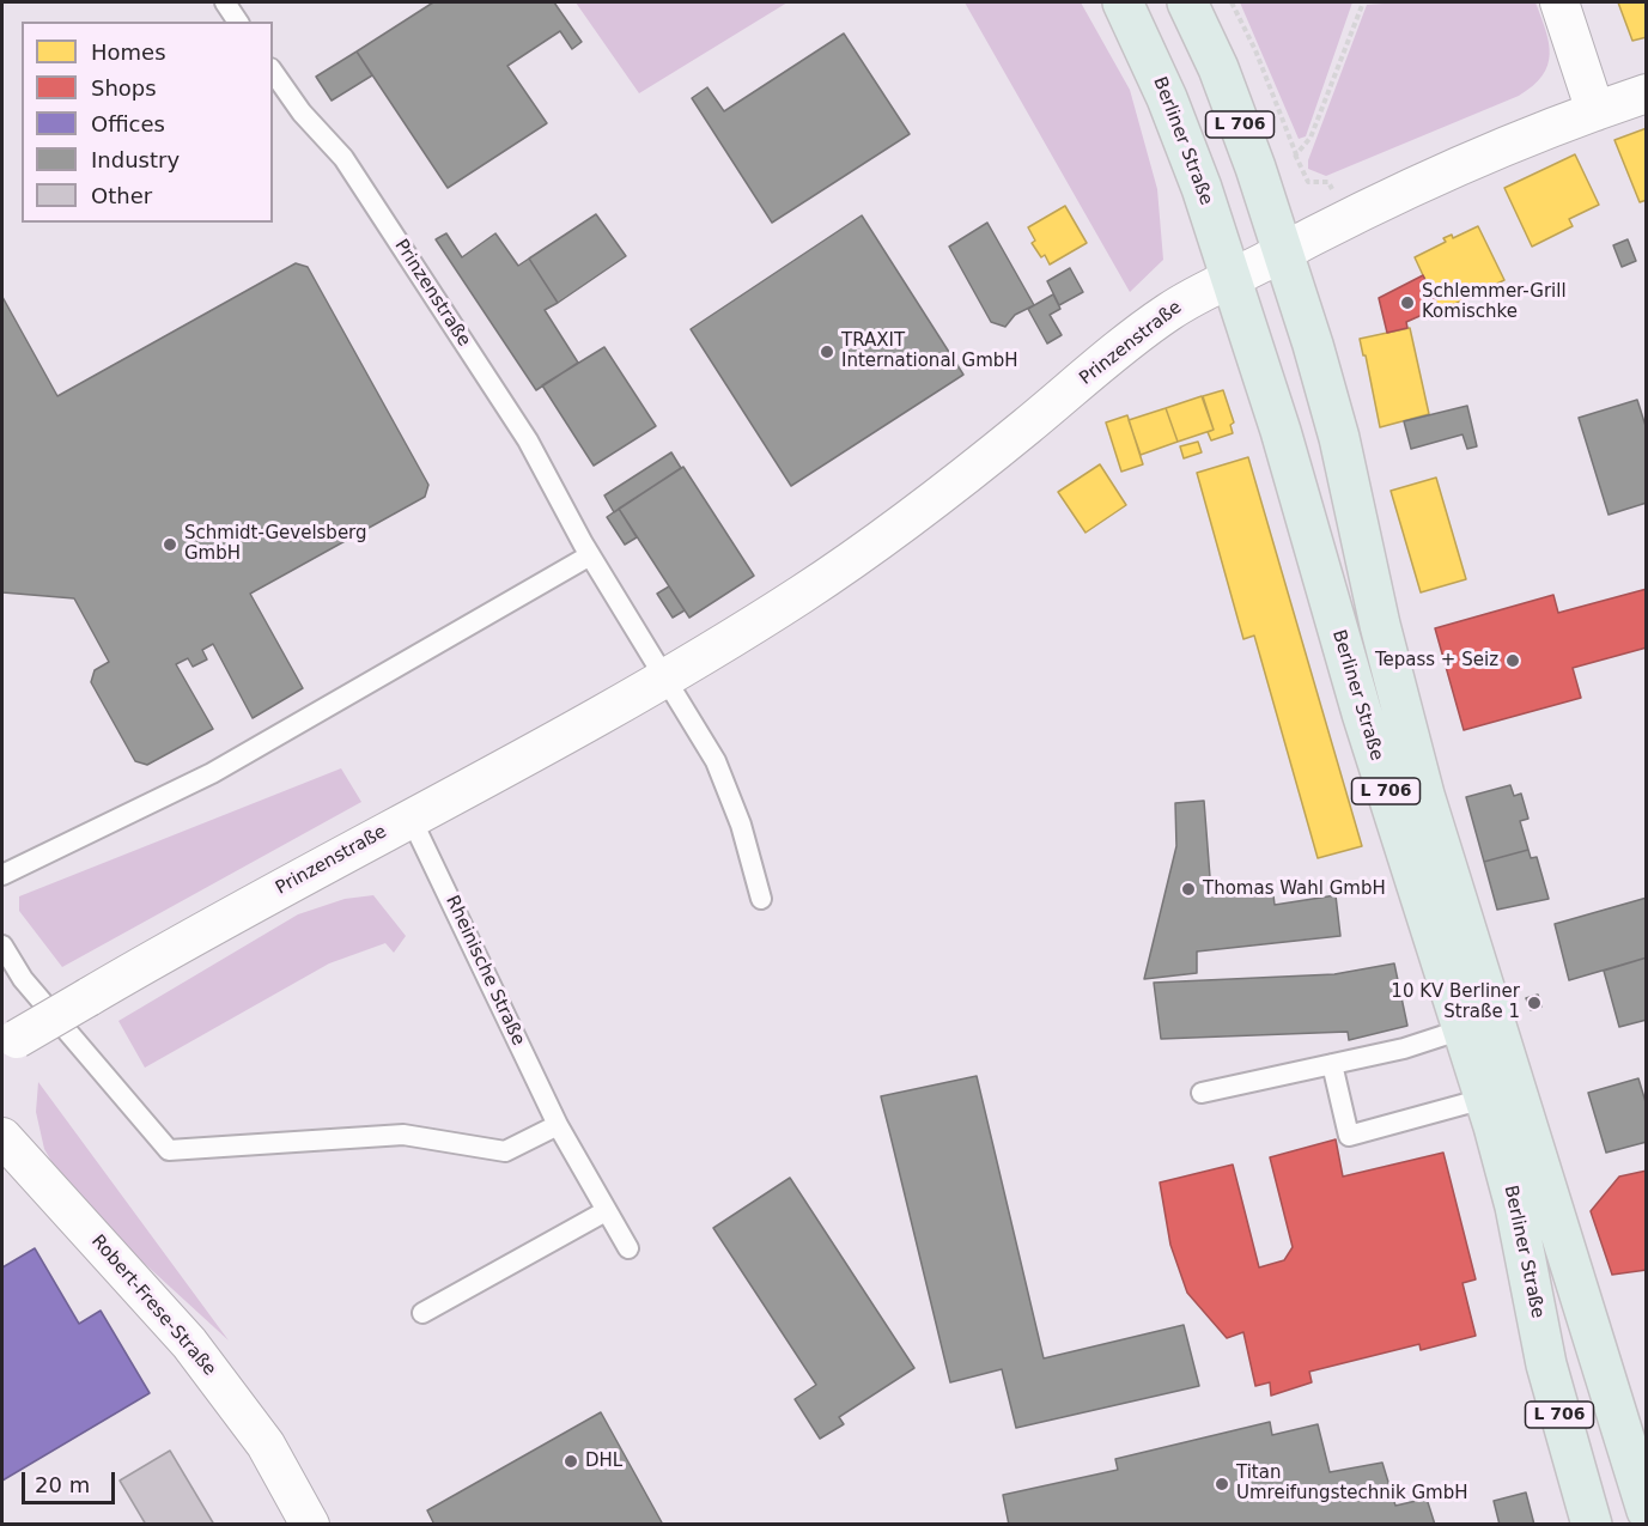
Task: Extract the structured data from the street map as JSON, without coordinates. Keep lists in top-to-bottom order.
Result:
{
  "streets": {
    "main road": ["L 706", "Berliner Straße"],
    "street": ["Prinzenstraße", "Robert-Frese-Straße"],
    "lane": ["Rheinische Straße"]
  },
  "crossings": [
    ["Berliner Straße", "Prinzenstraße"],
    ["Prinzenstraße", "Rheinische Straße"]
  ],
  "places": [
    "Schlemmer-Grill Komischke",
    "TRAXIT International GmbH",
    "Schmidt-Gevelsberg GmbH",
    "Tepass + Seiz",
    "Thomas Wahl GmbH",
    "10 KV Berliner Straße 1",
    "DHL",
    "Titan Umreifungstechnik GmbH"
  ],
  "legend": [
    "Homes",
    "Shops",
    "Offices",
    "Industry",
    "Other"
  ],
  "scale_bar": "20 m"
}
